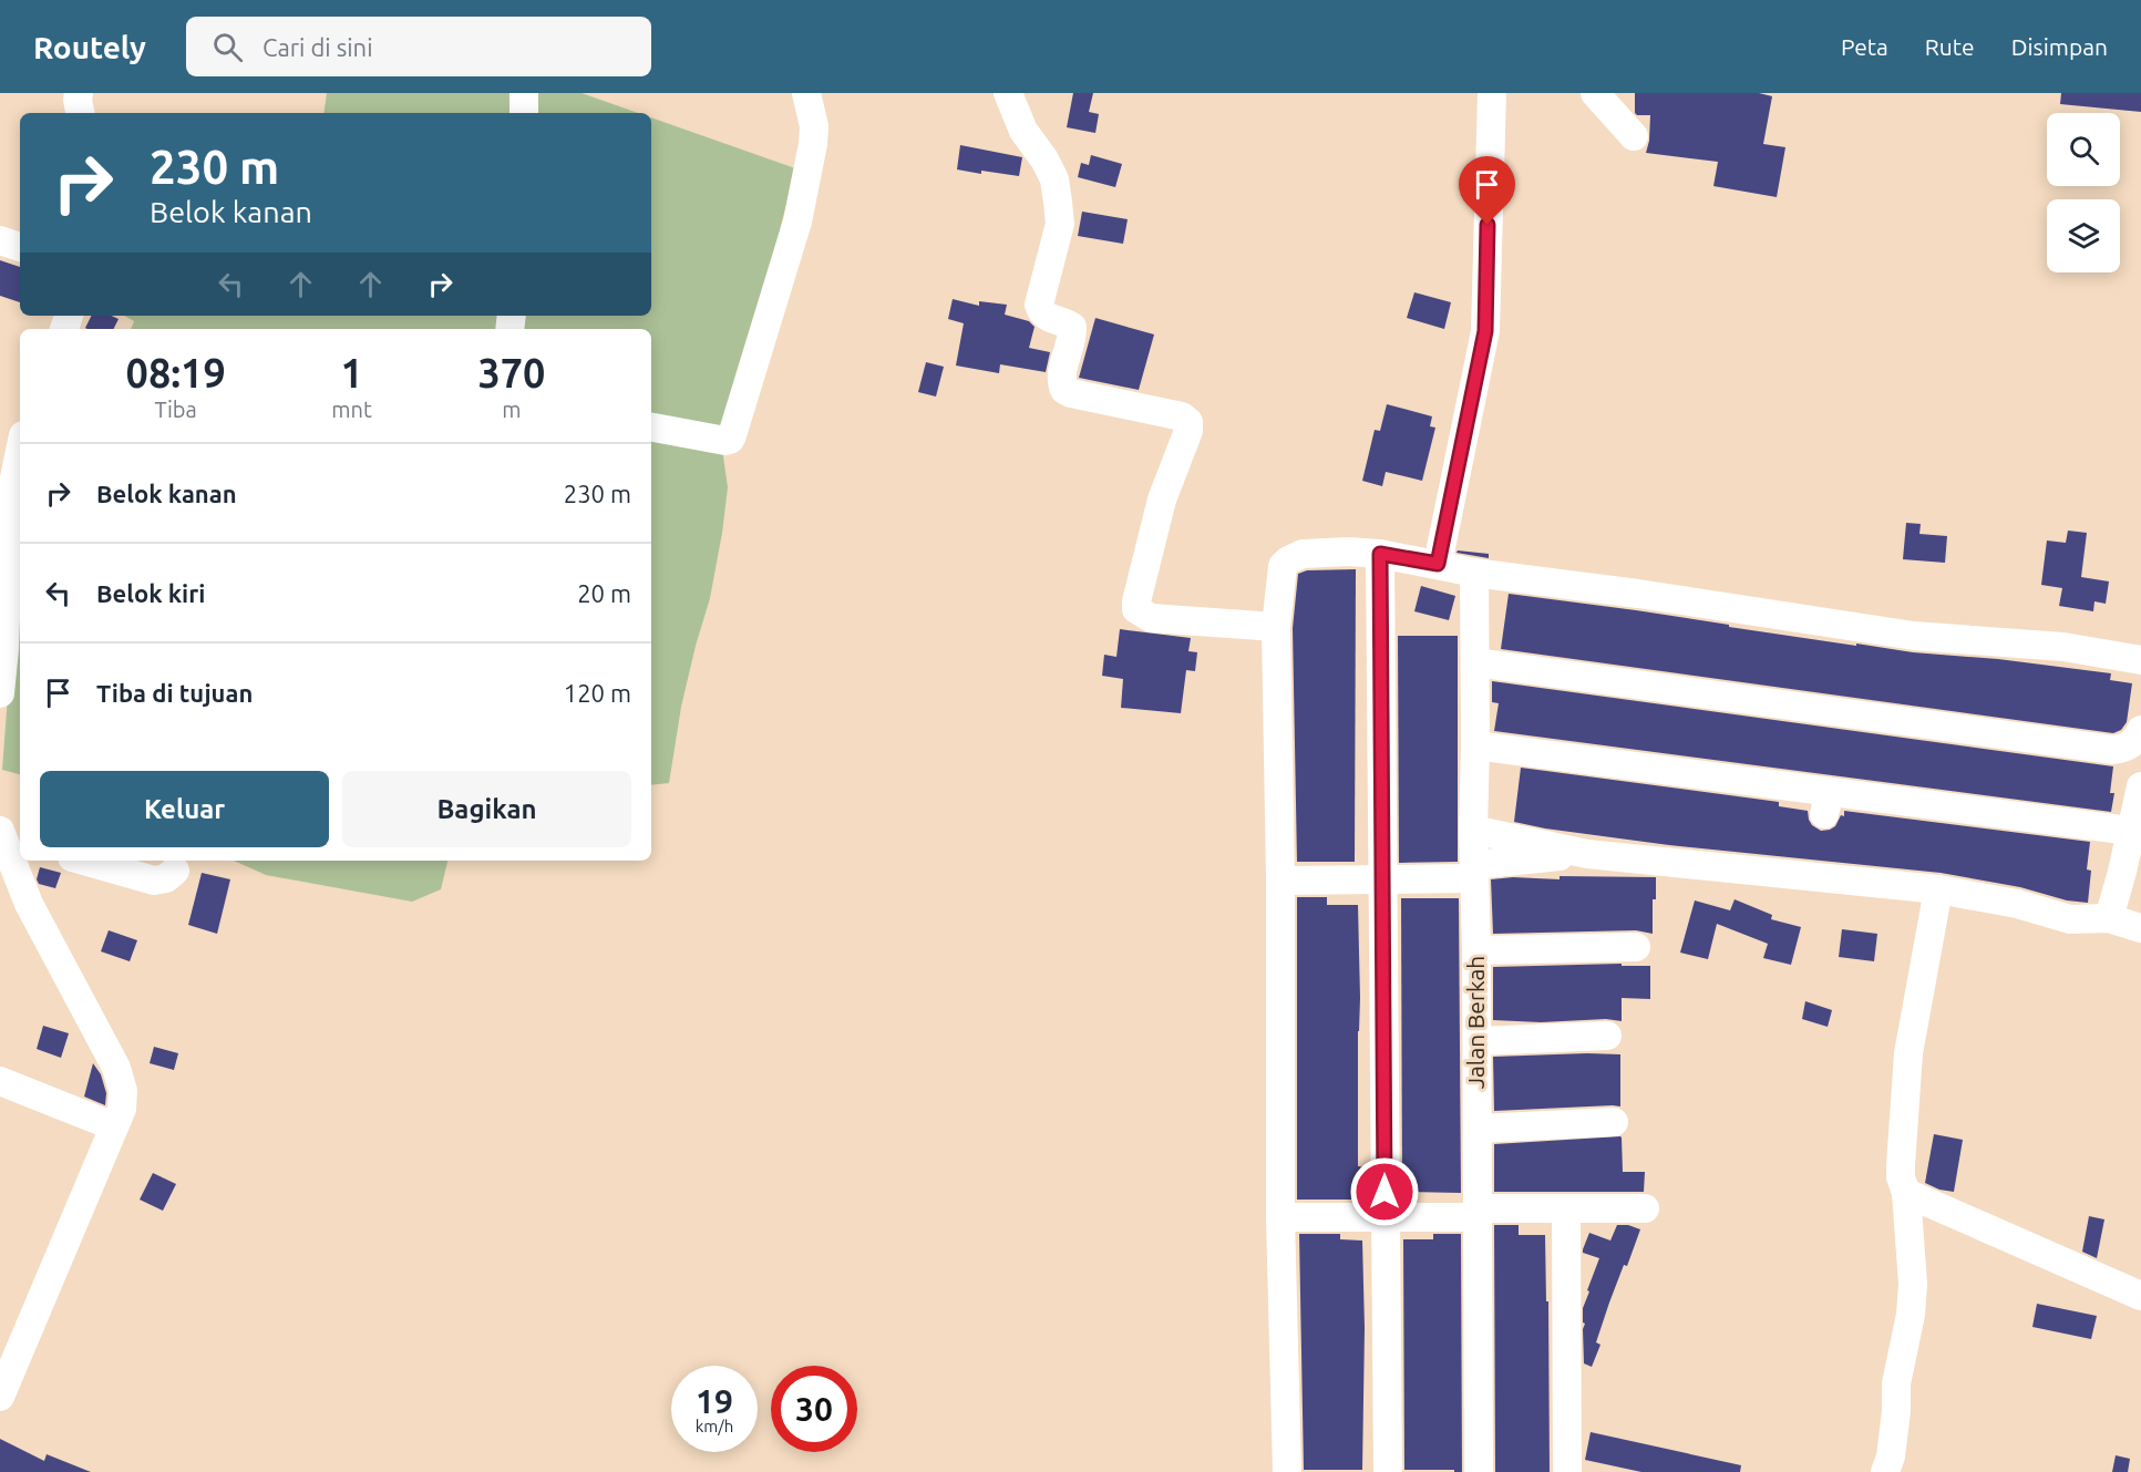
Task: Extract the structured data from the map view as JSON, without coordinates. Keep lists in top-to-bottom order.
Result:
{
  "streets": {
    "street": ["Jalan Berkah"]
  },
  "page": {
    "header": "Routely",
    "search": "Cari di sini",
    "nav": ["Peta", "Rute", "Disimpan"],
    "turn": ["230 m", "Belok kanan"],
    "eta": [
      "08:19",
      "Tiba",
      "1",
      "mnt",
      "370",
      "m"
    ],
    "list": [
      {
        "name": "Belok kanan",
        "value": "230 m"
      },
      {
        "name": "Belok kiri",
        "value": "20 m"
      },
      {
        "name": "Tiba di tujuan",
        "value": "120 m"
      }
    ],
    "buttons": ["Keluar", "Bagikan"],
    "speed": "19 km/h",
    "limit": "30"
  }
}
